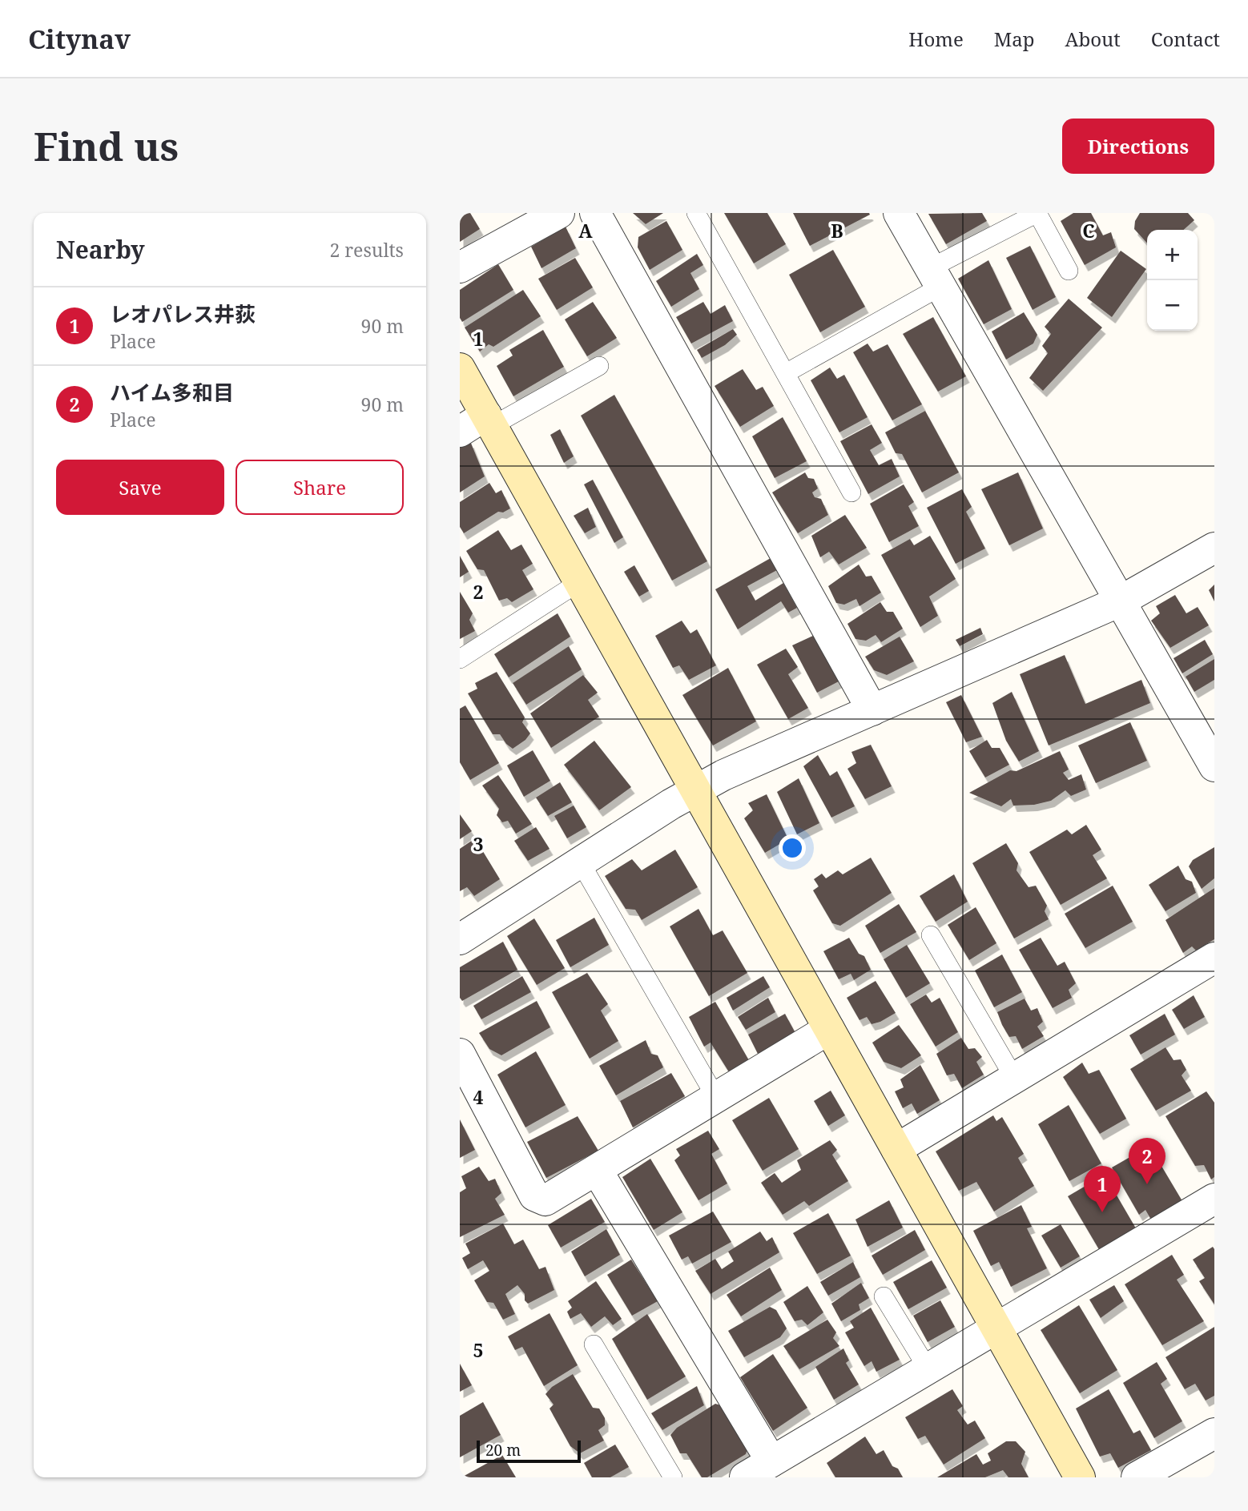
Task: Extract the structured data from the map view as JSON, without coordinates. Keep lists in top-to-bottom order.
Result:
{
  "scale_bar": "20 m",
  "page": {
    "header": "Citynav",
    "nav": [
      "Home",
      "Map",
      "About",
      "Contact"
    ],
    "buttons": [
      "Directions",
      ["Save", "Share"]
    ],
    "title": "Find us",
    "heading": ["Nearby", "2 results"],
    "map_buttons": ["+", "−"],
    "list": [
      {
        "mark": "1",
        "name": "レオパレス井荻",
        "note": "Place",
        "value": "90 m"
      },
      {
        "mark": "2",
        "name": "ハイム多和目",
        "note": "Place",
        "value": "90 m"
      }
    ],
    "pins": ["2", "1"],
    "scale": "20 m"
  },
  "grid": {
    "columns": ["A", "B", "C"],
    "rows": [
      "1",
      "2",
      "3",
      "4",
      "5"
    ]
  }
}
